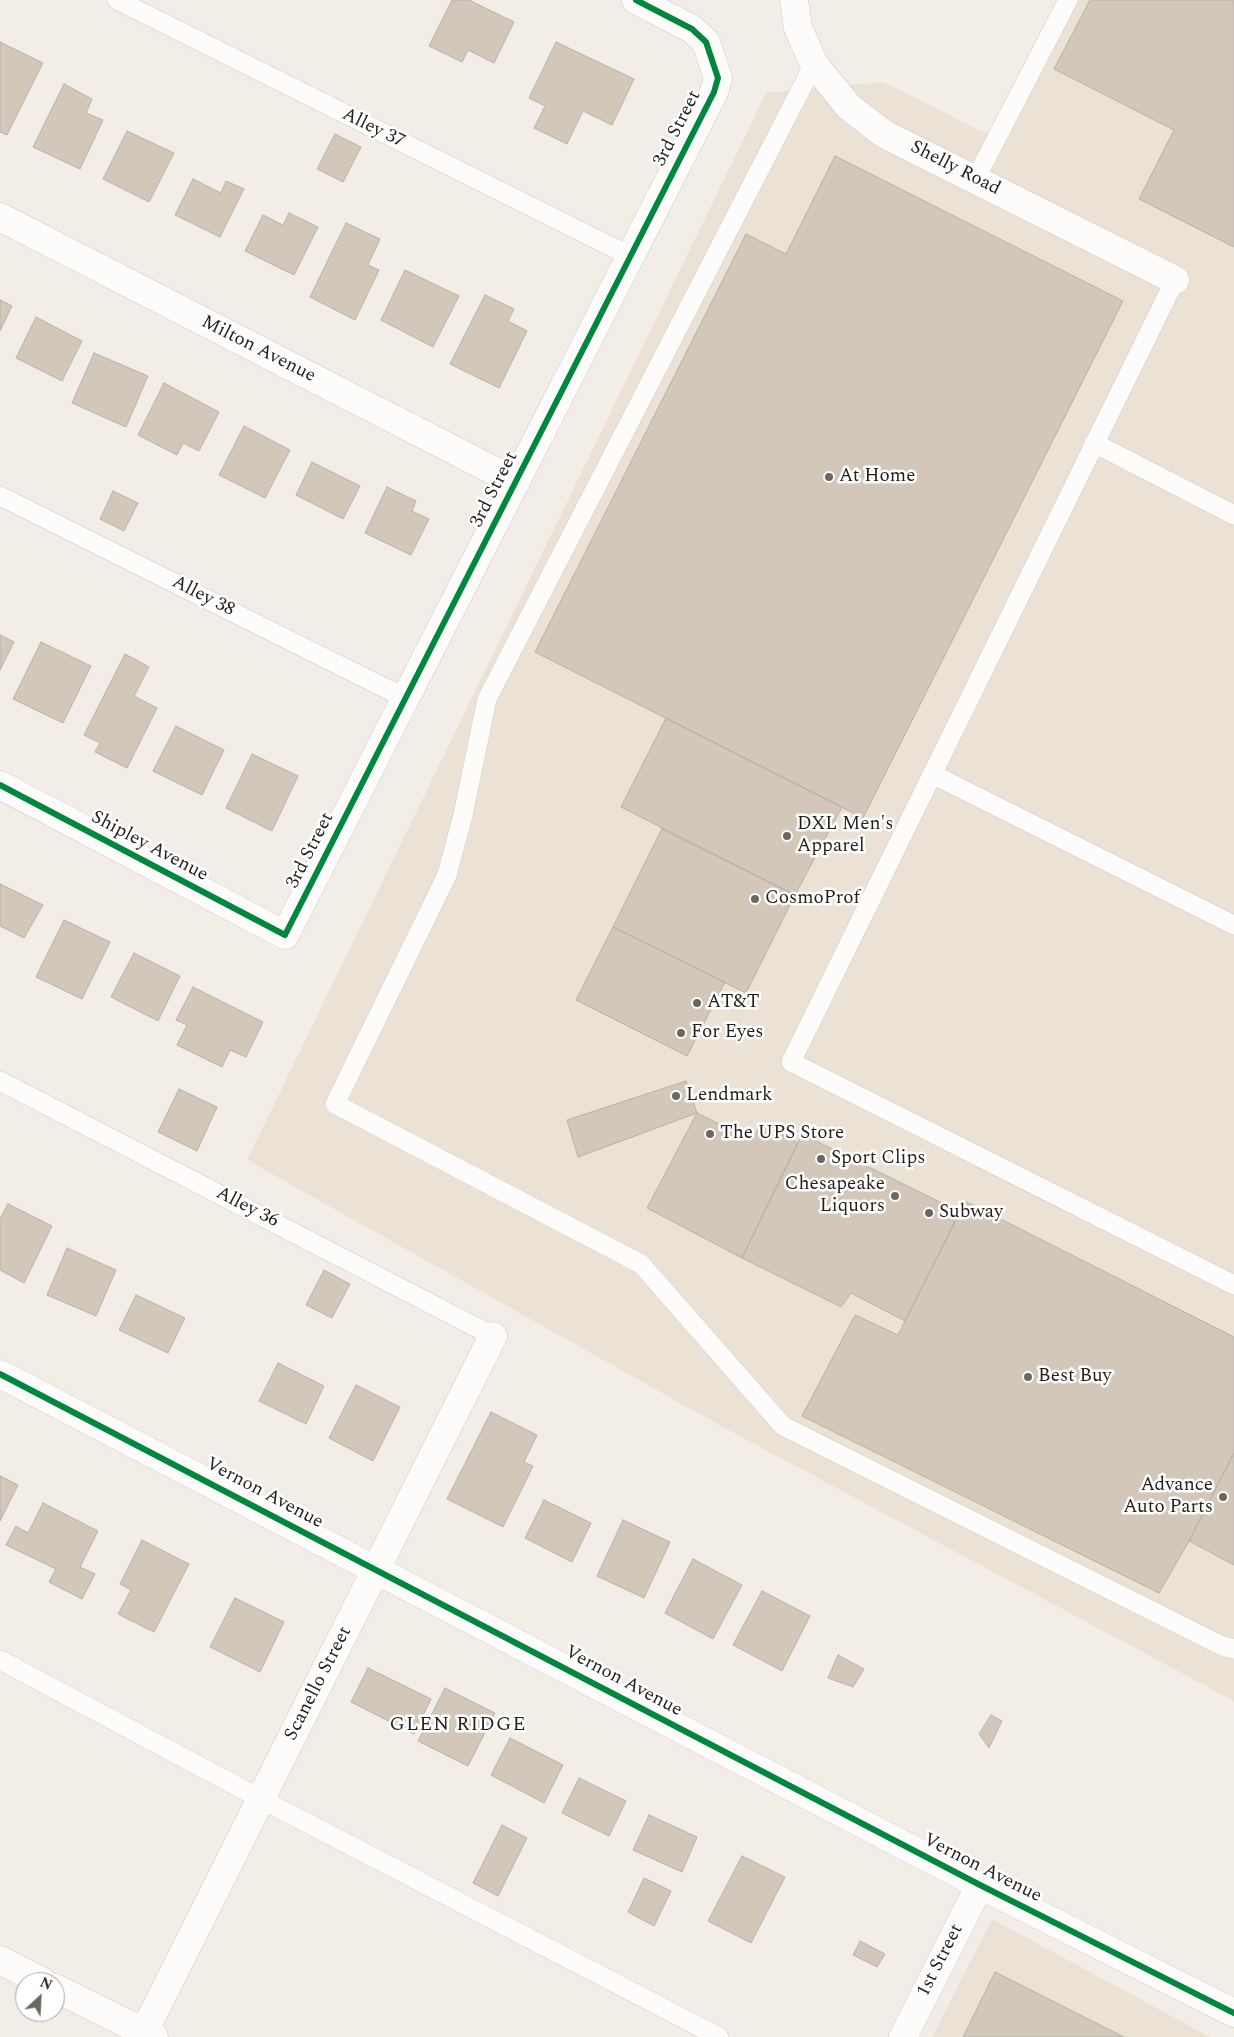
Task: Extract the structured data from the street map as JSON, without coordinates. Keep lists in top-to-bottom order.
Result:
{
  "streets": {
    "street": [
      "3rd Street",
      "Shelly Road",
      "Milton Avenue",
      "Shipley Avenue",
      "Vernon Avenue",
      "Scanello Street",
      "1st Street"
    ],
    "lane": ["Alley 37", "Alley 38", "Alley 36"]
  },
  "crossings": [
    ["Alley 37", "3rd Street"],
    ["3rd Street", "Milton Avenue"],
    ["3rd Street", "Alley 38"],
    ["3rd Street", "Shipley Avenue"],
    ["Alley 36", "Scanello Street"],
    ["Vernon Avenue", "Scanello Street"],
    ["Vernon Avenue", "1st Street"]
  ],
  "districts": ["GLEN RIDGE"],
  "places": [
    "At Home",
    "DXL Men's Apparel",
    "CosmoProf",
    "AT&T",
    "For Eyes",
    "Lendmark",
    "The UPS Store",
    "Sport Clips",
    "Chesapeake Liquors",
    "Subway",
    "Best Buy",
    "Advance Auto Parts"
  ],
  "north": "top right"
}
